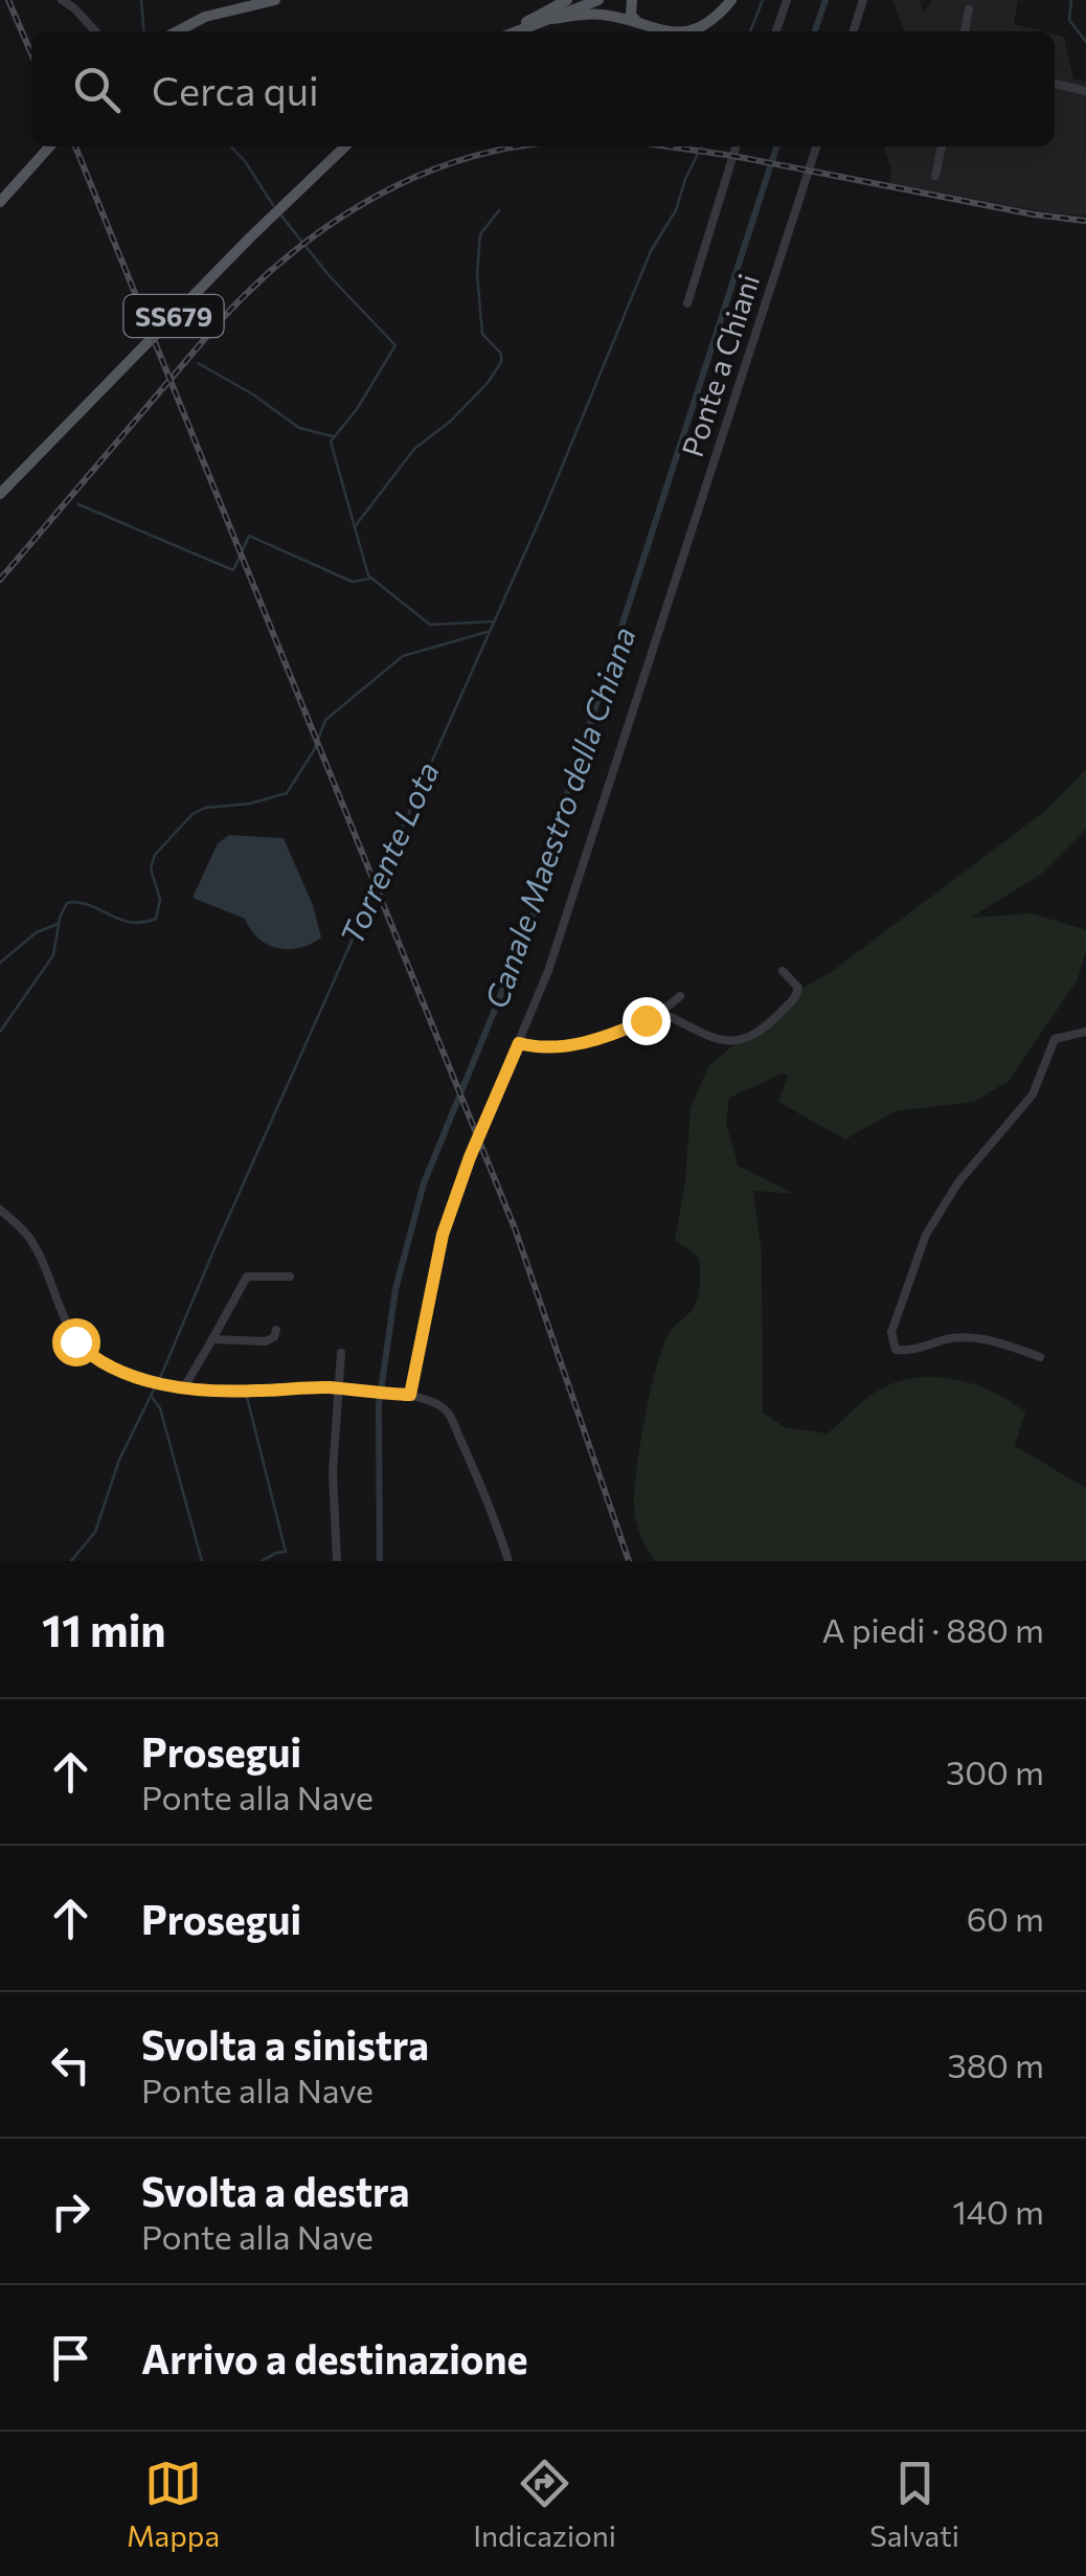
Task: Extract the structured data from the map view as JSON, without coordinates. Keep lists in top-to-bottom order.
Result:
{
  "streets": {
    "main road": ["SS679"],
    "street": ["Ponte a Chiani"]
  },
  "water": ["Canale Maestro della Chiana", "Torrente Lota"],
  "page": {
    "search": "Cerca qui",
    "heading": ["11 min", "A piedi · 880 m"],
    "list": [
      ["Prosegui", "Ponte alla Nave", "300 m"],
      ["Prosegui", "60 m"],
      ["Svolta a sinistra", "Ponte alla Nave", "380 m"],
      ["Svolta a destra", "Ponte alla Nave", "140 m"],
      "Arrivo a destinazione"
    ],
    "nav": ["Mappa", "Indicazioni", "Salvati"]
  }
}
